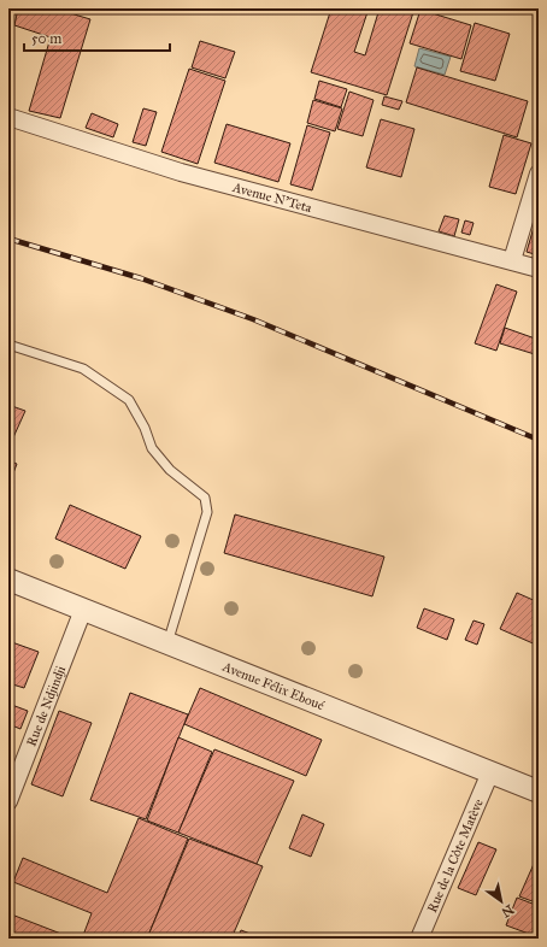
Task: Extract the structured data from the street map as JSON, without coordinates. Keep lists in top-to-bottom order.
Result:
{
  "streets": {
    "street": [
      "Avenue N'Teta",
      "Avenue Félix Eboué",
      "Rue de Ndjindji",
      "Rue de la Côte Matève"
    ]
  },
  "crossings": [
    ["Avenue Félix Eboué", "Rue de Ndjindji"],
    ["Avenue Félix Eboué", "Rue de la Côte Matève"]
  ],
  "scale_bar": "50 m",
  "north": "bottom right"
}
